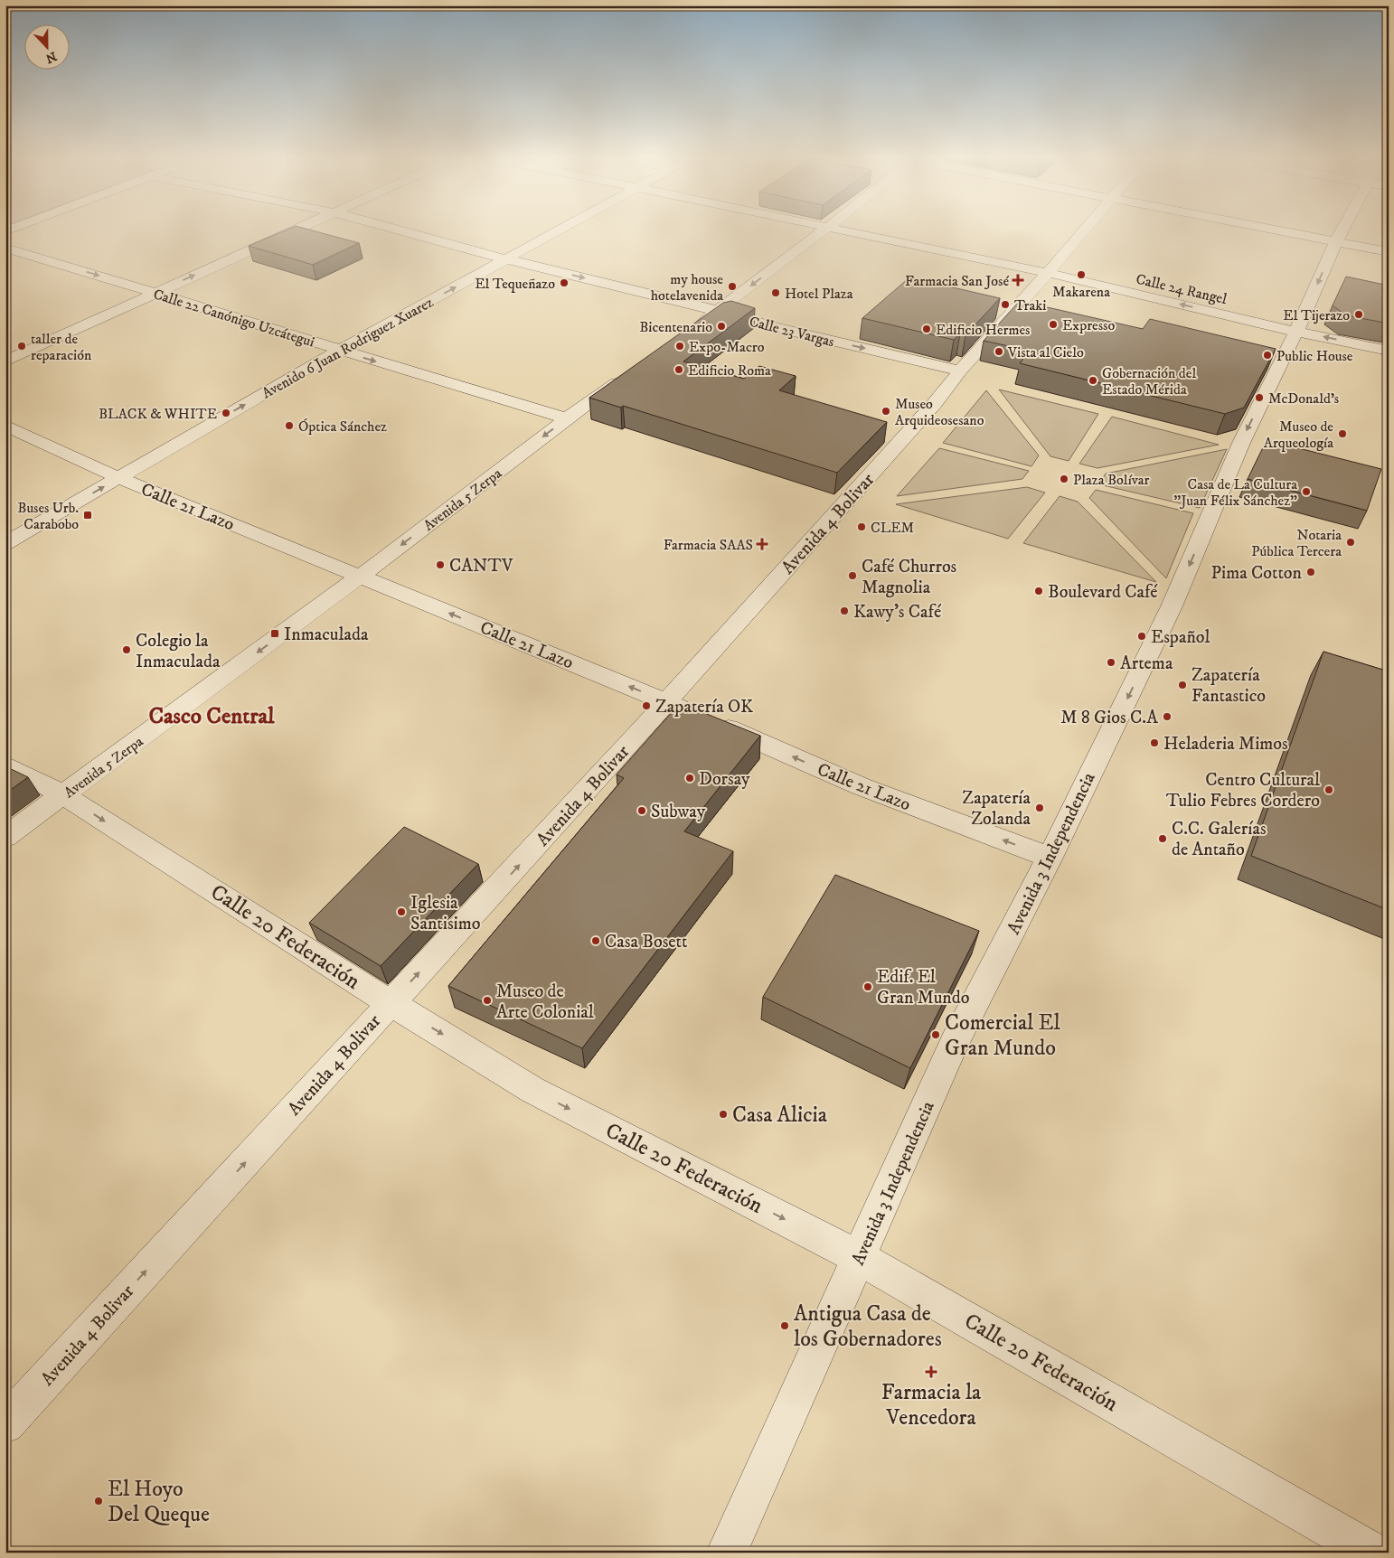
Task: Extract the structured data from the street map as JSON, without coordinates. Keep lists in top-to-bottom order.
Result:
{
  "streets": {
    "street": [
      "Calle 24 Rangel",
      "Calle 22 Canónigo Uzcátegui",
      "Calle 23 Vargas",
      "Avenido 6 Juan Rodriguez Xuarez",
      "Avenida 5 Zerpa",
      "Calle 21 Lazo",
      "Avenida 4 Bolivar",
      "Avenida 3 Independencia",
      "Calle 20 Federación"
    ]
  },
  "crossings": [
    ["Calle 24 Rangel", "Avenida 4 Bolivar"],
    ["Calle 24 Rangel", "Avenida 3 Independencia"],
    ["Calle 22 Canónigo Uzcátegui", "Avenido 6 Juan Rodriguez Xuarez"],
    ["Calle 22 Canónigo Uzcátegui", "Avenida 5 Zerpa"],
    ["Calle 23 Vargas", "Avenido 6 Juan Rodriguez Xuarez"],
    ["Calle 23 Vargas", "Avenida 4 Bolivar"],
    ["Avenido 6 Juan Rodriguez Xuarez", "Calle 21 Lazo"],
    ["Avenida 5 Zerpa", "Calle 21 Lazo"],
    ["Avenida 5 Zerpa", "Calle 20 Federación"],
    ["Calle 21 Lazo", "Avenida 4 Bolivar"],
    ["Calle 21 Lazo", "Avenida 3 Independencia"],
    ["Avenida 4 Bolivar", "Calle 20 Federación"],
    ["Avenida 3 Independencia", "Calle 20 Federación"]
  ],
  "one_way": [
    "Calle 22 Canónigo Uzcátegui",
    "Calle 23 Vargas",
    "Avenida 5 Zerpa",
    "Calle 21 Lazo",
    "Avenida 4 Bolivar",
    "Avenida 3 Independencia",
    "Calle 20 Federación"
  ],
  "districts": ["Casco Central"],
  "places": {
    "other": [
      "Makarena",
      "El Tequeñazo",
      "my house hotelavenida",
      "Hotel Plaza",
      "Traki",
      "El Tijerazo",
      "Expresso",
      "Bicentenario",
      "Edificio Hermes",
      "taller de reparación",
      "Expo-Macro",
      "Vista al Cielo",
      "Public House",
      "Edificio Roma",
      "Gobernación del Estado Mérida",
      "McDonald's",
      "Museo Arquideosesano",
      "BLACK & WHITE",
      "Óptica Sánchez",
      "Museo de Arqueología",
      "Plaza Bolívar",
      "Casa de La Cultura \"Juan Félix Sánchez\"",
      "CLEM",
      "Notaria Pública Tercera",
      "CANTV",
      "Pima Cotton",
      "Café Churros Magnolia",
      "Boulevard Café",
      "Kawy's Café",
      "Español",
      "Colegio la Inmaculada",
      "Artema",
      "Zapatería Fantastico",
      "Zapatería OK",
      "M 8 Gios C.A",
      "Heladeria Mimos",
      "Dorsay",
      "Centro Cultural Tulio Febres Cordero",
      "Zapatería Zolanda",
      "Subway",
      "C.C. Galerías de Antaño",
      "Iglesia Santisimo",
      "Casa Bosett",
      "Edif. El Gran Mundo",
      "Museo de Arte Colonial",
      "Comercial El Gran Mundo",
      "Casa Alicia",
      "Antigua Casa de los Gobernadores",
      "El Hoyo Del Queque"
    ],
    "health": ["Farmacia San José", "Farmacia SAAS", "Farmacia la Vencedora"],
    "transit": ["Buses Urb. Carabobo", "Inmaculada"]
  },
  "north": "bottom"
}
